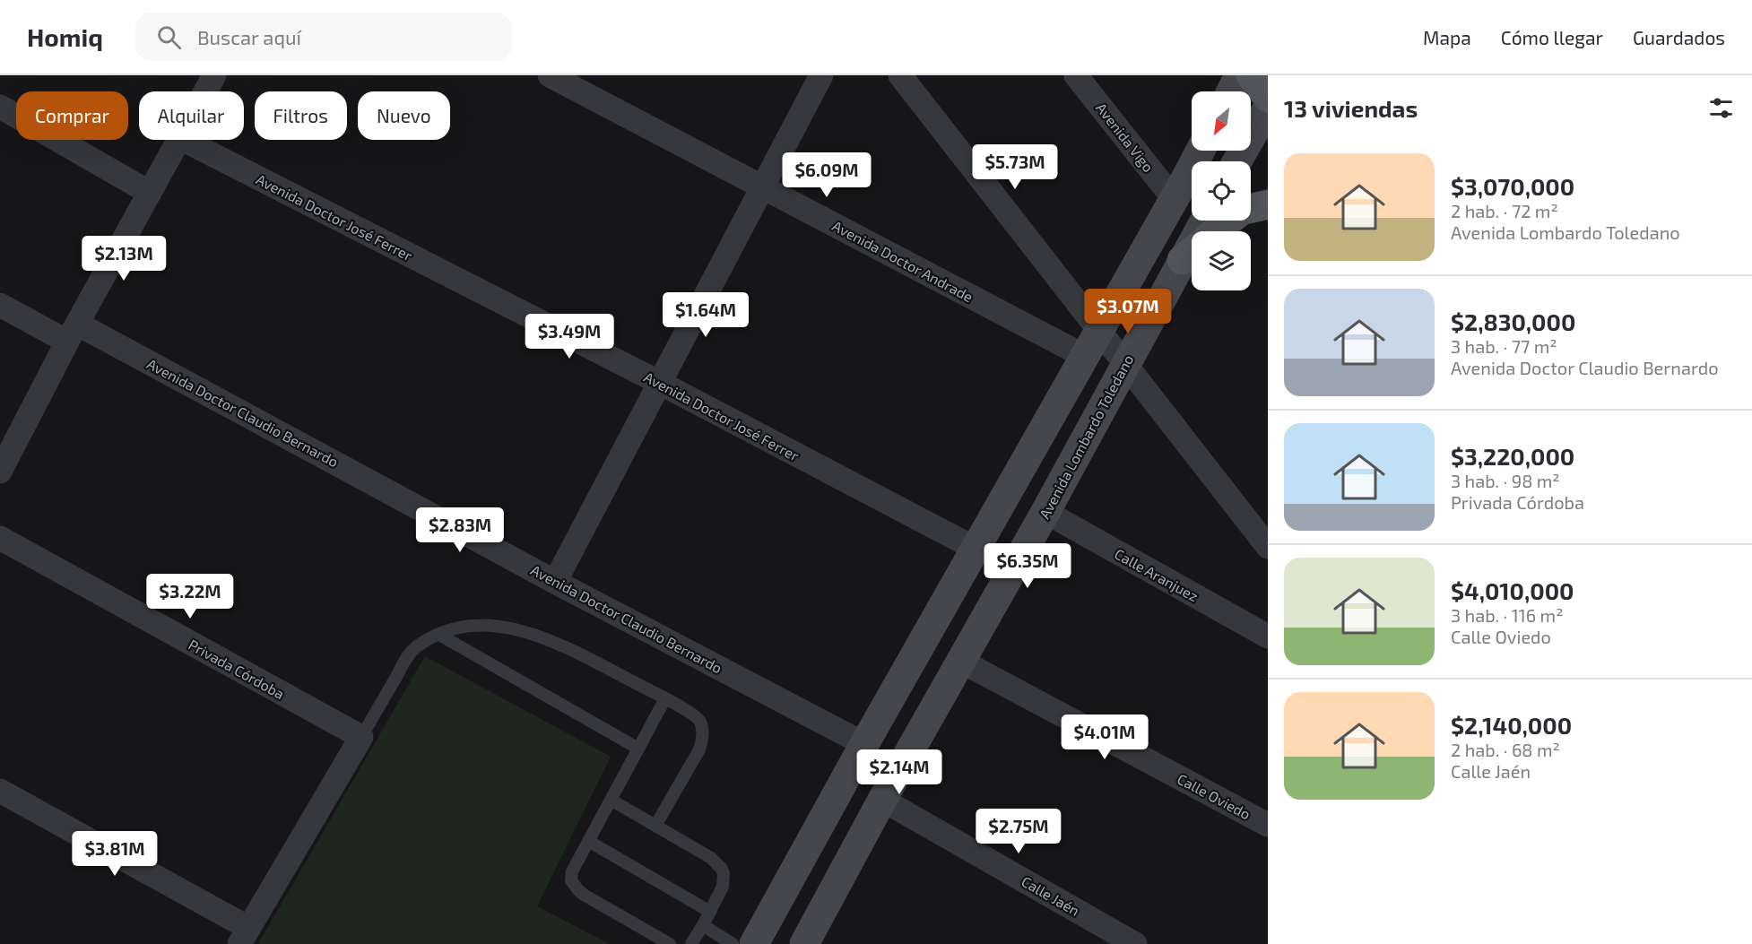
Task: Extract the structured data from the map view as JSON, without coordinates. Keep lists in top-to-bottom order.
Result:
{
  "streets": {
    "main road": ["Avenida Lombardo Toledano"],
    "street": [
      "Avenida Vigo",
      "Avenida Doctor José Ferrer",
      "Avenida Doctor Andrade",
      "Avenida Doctor Claudio Bernardo",
      "Calle Aranjuez",
      "Privada Córdoba",
      "Calle Oviedo",
      "Calle Jaén"
    ]
  },
  "crossings": [
    ["Avenida Lombardo Toledano", "Calle Aranjuez"],
    ["Avenida Lombardo Toledano", "Calle Oviedo"],
    ["Avenida Lombardo Toledano", "Calle Jaén"]
  ],
  "north": "bottom left",
  "page": {
    "header": "Homiq",
    "search": "Buscar aquí",
    "nav": ["Mapa", "Cómo llegar", "Guardados"],
    "heading": "13 viviendas",
    "chip": [
      "Comprar",
      "Alquilar",
      "Filtros",
      "Nuevo"
    ],
    "list": [
      {
        "name": "$3,070,000",
        "note": "2 hab. · 72 m² · Avenida Lombardo Toledano"
      },
      {
        "name": "$2,830,000",
        "note": "3 hab. · 77 m² · Avenida Doctor Claudio Bernardo"
      },
      {
        "name": "$3,220,000",
        "note": "3 hab. · 98 m² · Privada Córdoba"
      },
      {
        "name": "$4,010,000",
        "note": "3 hab. · 116 m² · Calle Oviedo"
      },
      {
        "name": "$2,140,000",
        "note": "2 hab. · 68 m² · Calle Jaén"
      }
    ],
    "price": [
      "$5.73M",
      "$6.09M",
      "$2.13M",
      "$3.07M",
      "$1.64M",
      "$3.49M",
      "$2.83M",
      "$6.35M",
      "$3.22M",
      "$4.01M",
      "$2.14M",
      "$2.75M",
      "$3.81M"
    ]
  }
}
